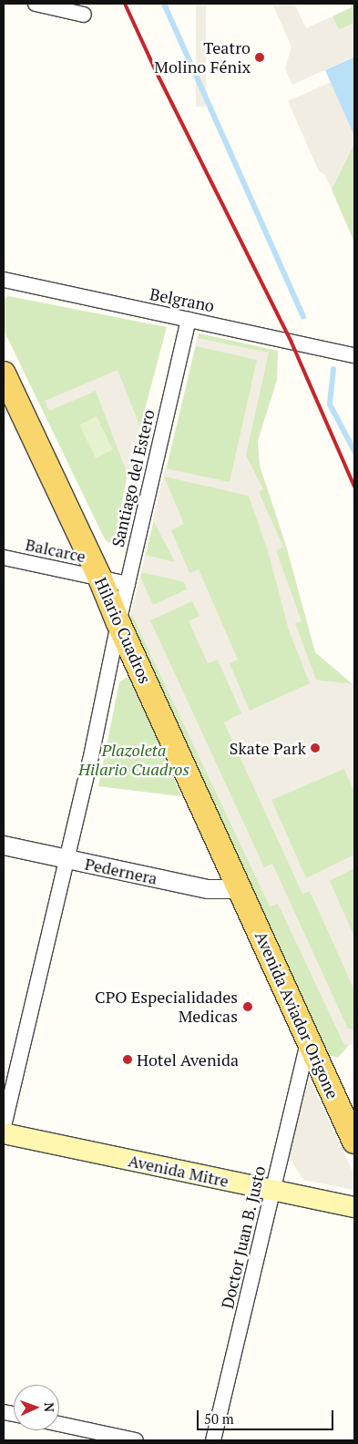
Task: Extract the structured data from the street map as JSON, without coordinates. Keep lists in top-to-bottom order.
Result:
{
  "streets": {
    "main road": ["Hilario Cuadros", "Avenida Aviador Origone", "Avenida Mitre"],
    "street": [
      "Belgrano",
      "Santiago del Estero",
      "Balcarce",
      "Pedernera",
      "Doctor Juan B. Justo"
    ]
  },
  "crossings": [
    ["Belgrano", "Santiago del Estero"],
    ["Santiago del Estero", "Balcarce"],
    ["Santiago del Estero", "Hilario Cuadros"],
    ["Santiago del Estero", "Pedernera"],
    ["Balcarce", "Hilario Cuadros"],
    ["Hilario Cuadros", "Pedernera"],
    ["Hilario Cuadros", "Avenida Aviador Origone"],
    ["Pedernera", "Avenida Aviador Origone"],
    ["Avenida Aviador Origone", "Doctor Juan B. Justo"],
    ["Avenida Mitre", "Doctor Juan B. Justo"]
  ],
  "parks": ["Plazoleta Hilario Cuadros"],
  "places": [
    "Teatro Molino Fénix",
    "Skate Park",
    "CPO Especialidades Medicas",
    "Hotel Avenida"
  ],
  "scale_bar": "50 m",
  "north": "right"
}
